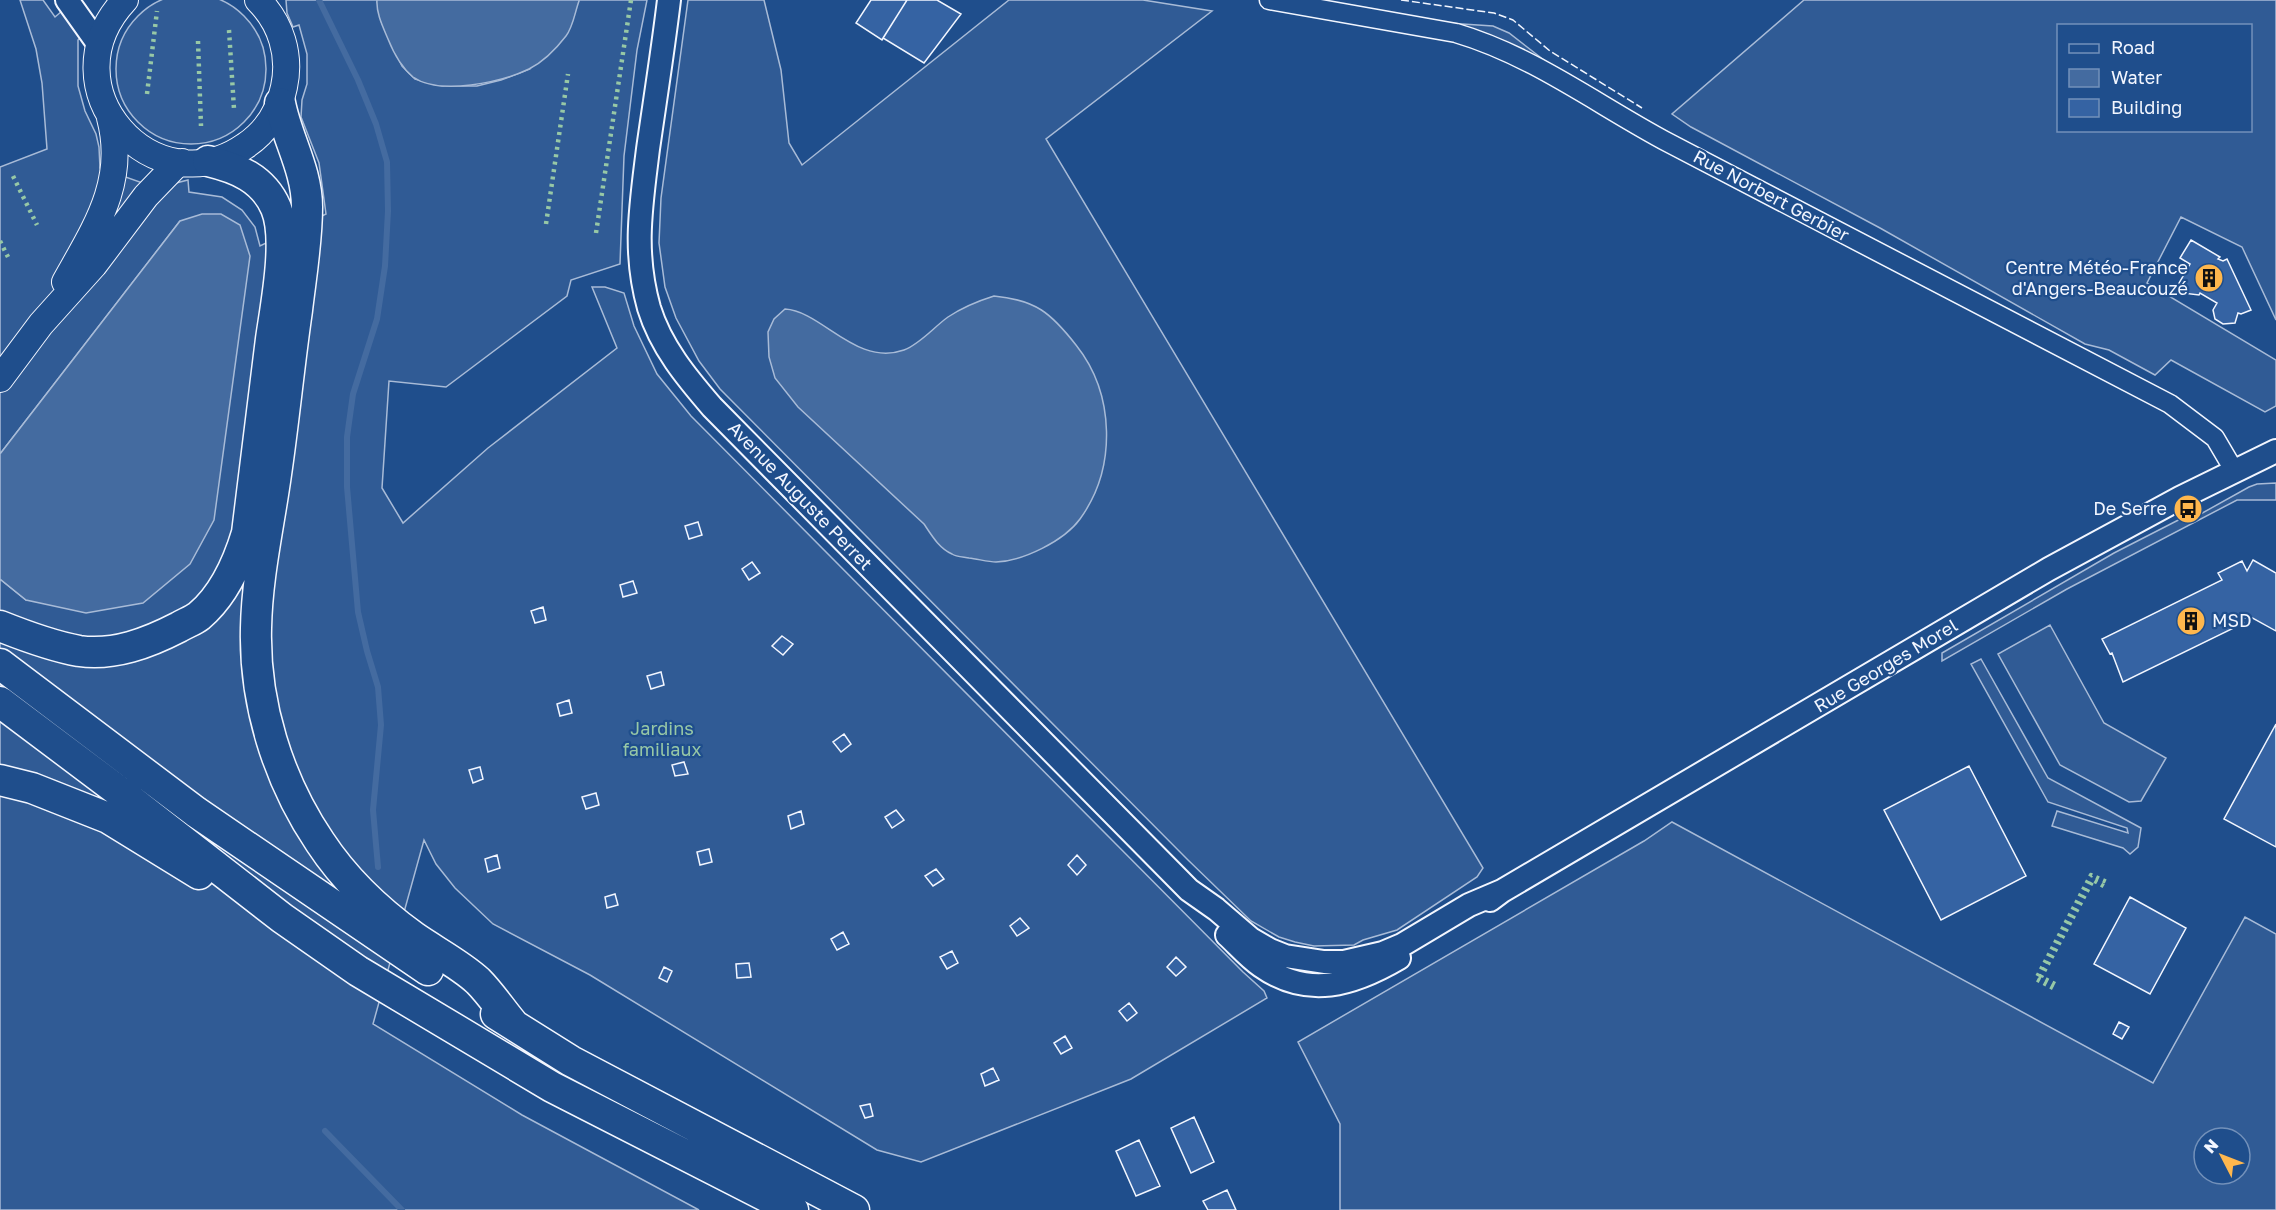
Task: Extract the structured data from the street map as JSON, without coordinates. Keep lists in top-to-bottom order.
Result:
{
  "streets": {
    "street": ["Rue Norbert Gerbier", "Avenue Auguste Perret", "Rue Georges Morel"]
  },
  "crossings": [
    ["Rue Norbert Gerbier", "Rue Georges Morel"],
    ["Avenue Auguste Perret", "Rue Georges Morel"]
  ],
  "parks": ["Jardins familiaux"],
  "places": {
    "building": ["Centre Météo-France d'Angers-Beaucouzé", "MSD"],
    "bus stop": ["De Serre"]
  },
  "legend": ["Road", "Water", "Building"],
  "north": "top left"
}
